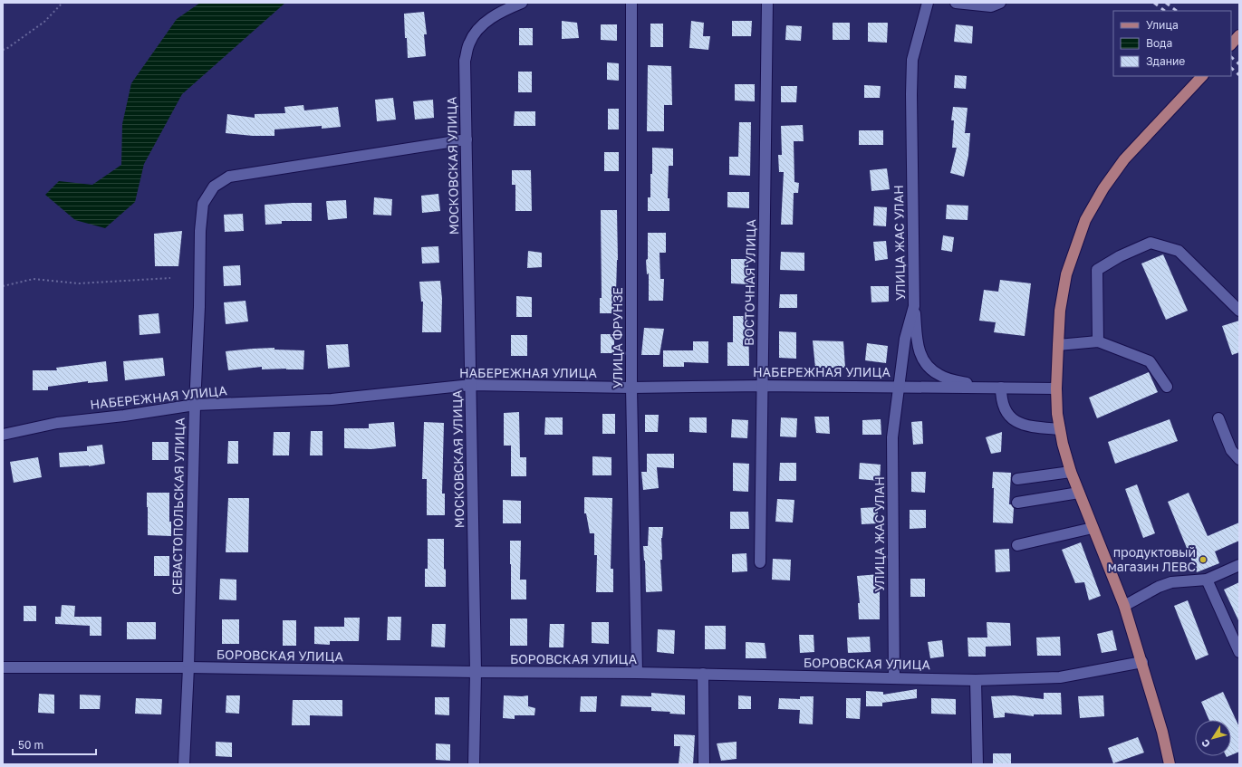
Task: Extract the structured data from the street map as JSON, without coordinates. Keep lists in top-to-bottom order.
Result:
{
  "streets": {
    "street": [
      "МОСКОВСКАЯ УЛИЦА",
      "УЛИЦА ЖАС УЛАН",
      "ВОСТОЧНАЯ УЛИЦА",
      "УЛИЦА ФРУНЗЕ",
      "НАБЕРЕЖНАЯ УЛИЦА",
      "СЕВАСТОПОЛЬСКАЯ УЛИЦА",
      "БОРОВСКАЯ УЛИЦА"
    ]
  },
  "crossings": [
    ["МОСКОВСКАЯ УЛИЦА", "НАБЕРЕЖНАЯ УЛИЦА"],
    ["МОСКОВСКАЯ УЛИЦА", "СЕВАСТОПОЛЬСКАЯ УЛИЦА"],
    ["МОСКОВСКАЯ УЛИЦА", "БОРОВСКАЯ УЛИЦА"],
    ["УЛИЦА ЖАС УЛАН", "НАБЕРЕЖНАЯ УЛИЦА"],
    ["УЛИЦА ЖАС УЛАН", "БОРОВСКАЯ УЛИЦА"],
    ["ВОСТОЧНАЯ УЛИЦА", "НАБЕРЕЖНАЯ УЛИЦА"],
    ["УЛИЦА ФРУНЗЕ", "НАБЕРЕЖНАЯ УЛИЦА"],
    ["УЛИЦА ФРУНЗЕ", "БОРОВСКАЯ УЛИЦА"],
    ["НАБЕРЕЖНАЯ УЛИЦА", "СЕВАСТОПОЛЬСКАЯ УЛИЦА"],
    ["СЕВАСТОПОЛЬСКАЯ УЛИЦА", "БОРОВСКАЯ УЛИЦА"]
  ],
  "places": ["продуктовый магазин ЛЕВС"],
  "legend": ["Улица", "Вода", "Здание"],
  "scale_bar": "50 m",
  "north": "bottom left"
}
